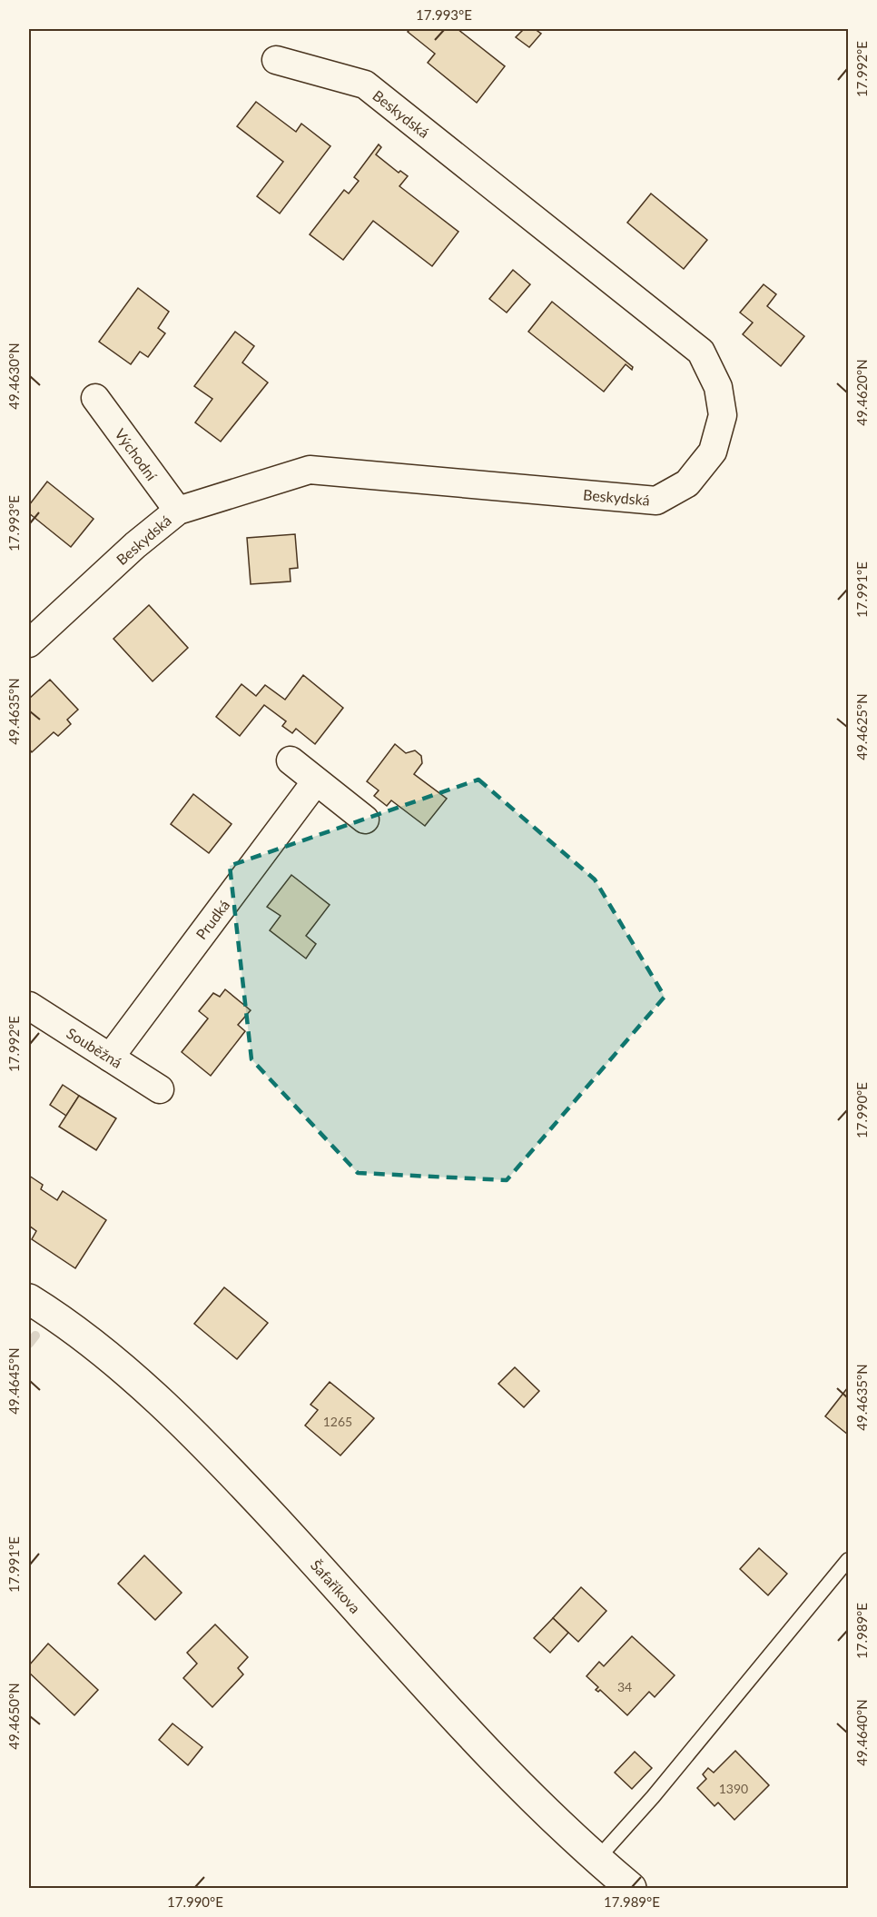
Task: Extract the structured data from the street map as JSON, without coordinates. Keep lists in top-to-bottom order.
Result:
{
  "streets": {
    "street": [
      "Beskydská",
      "Východní",
      "Prudká",
      "Souběžná",
      "Šafaříkova"
    ]
  },
  "crossings": [
    ["Beskydská", "Východní"],
    ["Prudká", "Souběžná"]
  ],
  "house_numbers": ["1265", "34", "1390"],
  "coordinates": [
    "17.993°E",
    "17.992°E",
    "49.4630°N",
    "49.4620°N",
    "17.991°E",
    "49.4635°N",
    "49.4625°N",
    "17.990°E",
    "49.4645°N",
    "17.989°E",
    "49.4650°N",
    "49.4640°N"
  ]
}
